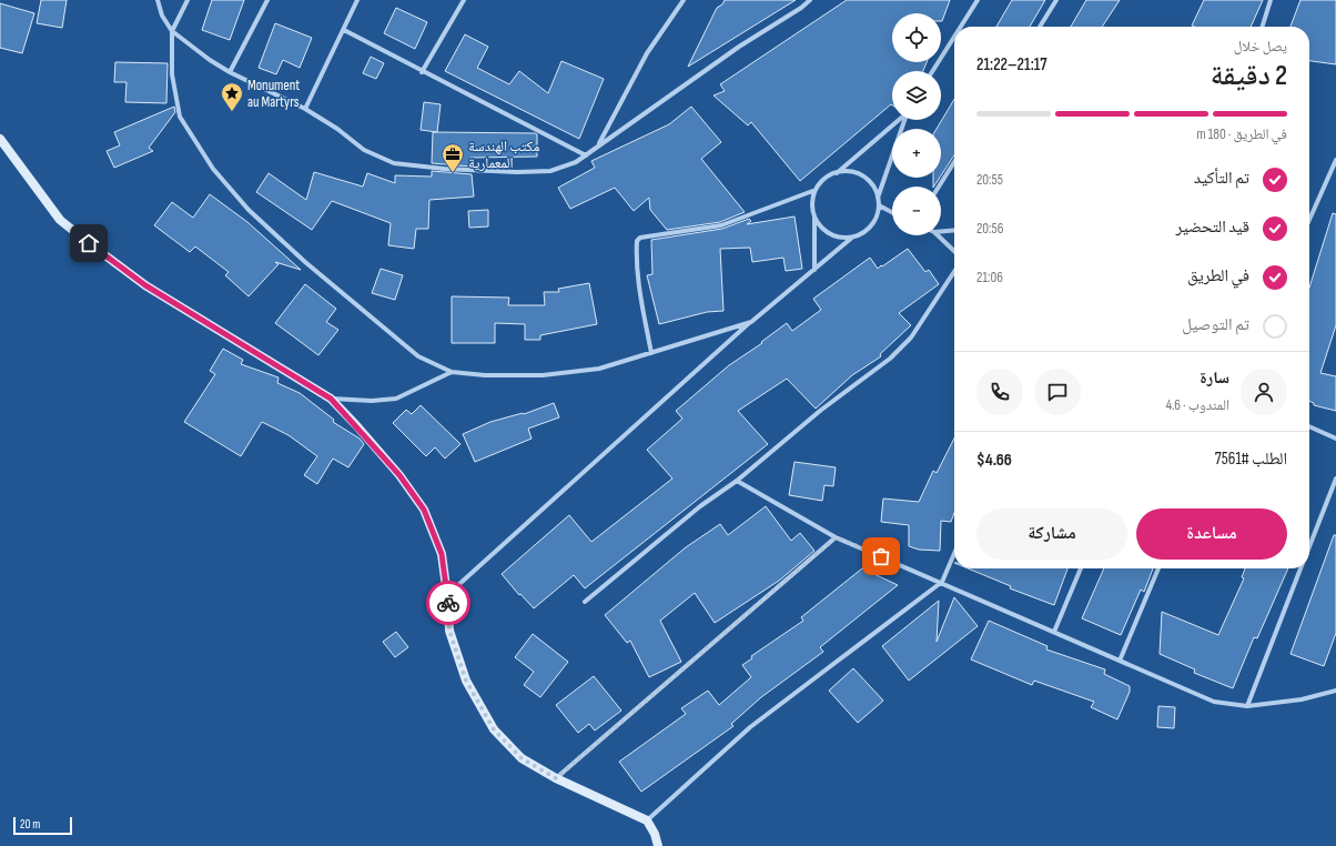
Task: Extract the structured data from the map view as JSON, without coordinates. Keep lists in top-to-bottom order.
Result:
{
  "places": {
    "place": ["Monument au Martyrs"],
    "office": ["مكتب الهندسة المعمارية"]
  },
  "scale_bar": "20 m",
  "page": {
    "map_buttons": ["+", "−"],
    "heading": ["2 دقيقة", "يصل خلال", "21:17–21:22"],
    "panel": [
      "سارة",
      "المندوب · 4.6",
      "الطلب #7561",
      "$4.66"
    ],
    "bar": "في الطريق · 180 m",
    "list": [
      ["تم التأكيد", "20:55"],
      ["قيد التحضير", "20:56"],
      ["في الطريق", "21:06"],
      "تم التوصيل"
    ],
    "buttons": ["مساعدة", "مشاركة"],
    "scale": "20 m"
  }
}
